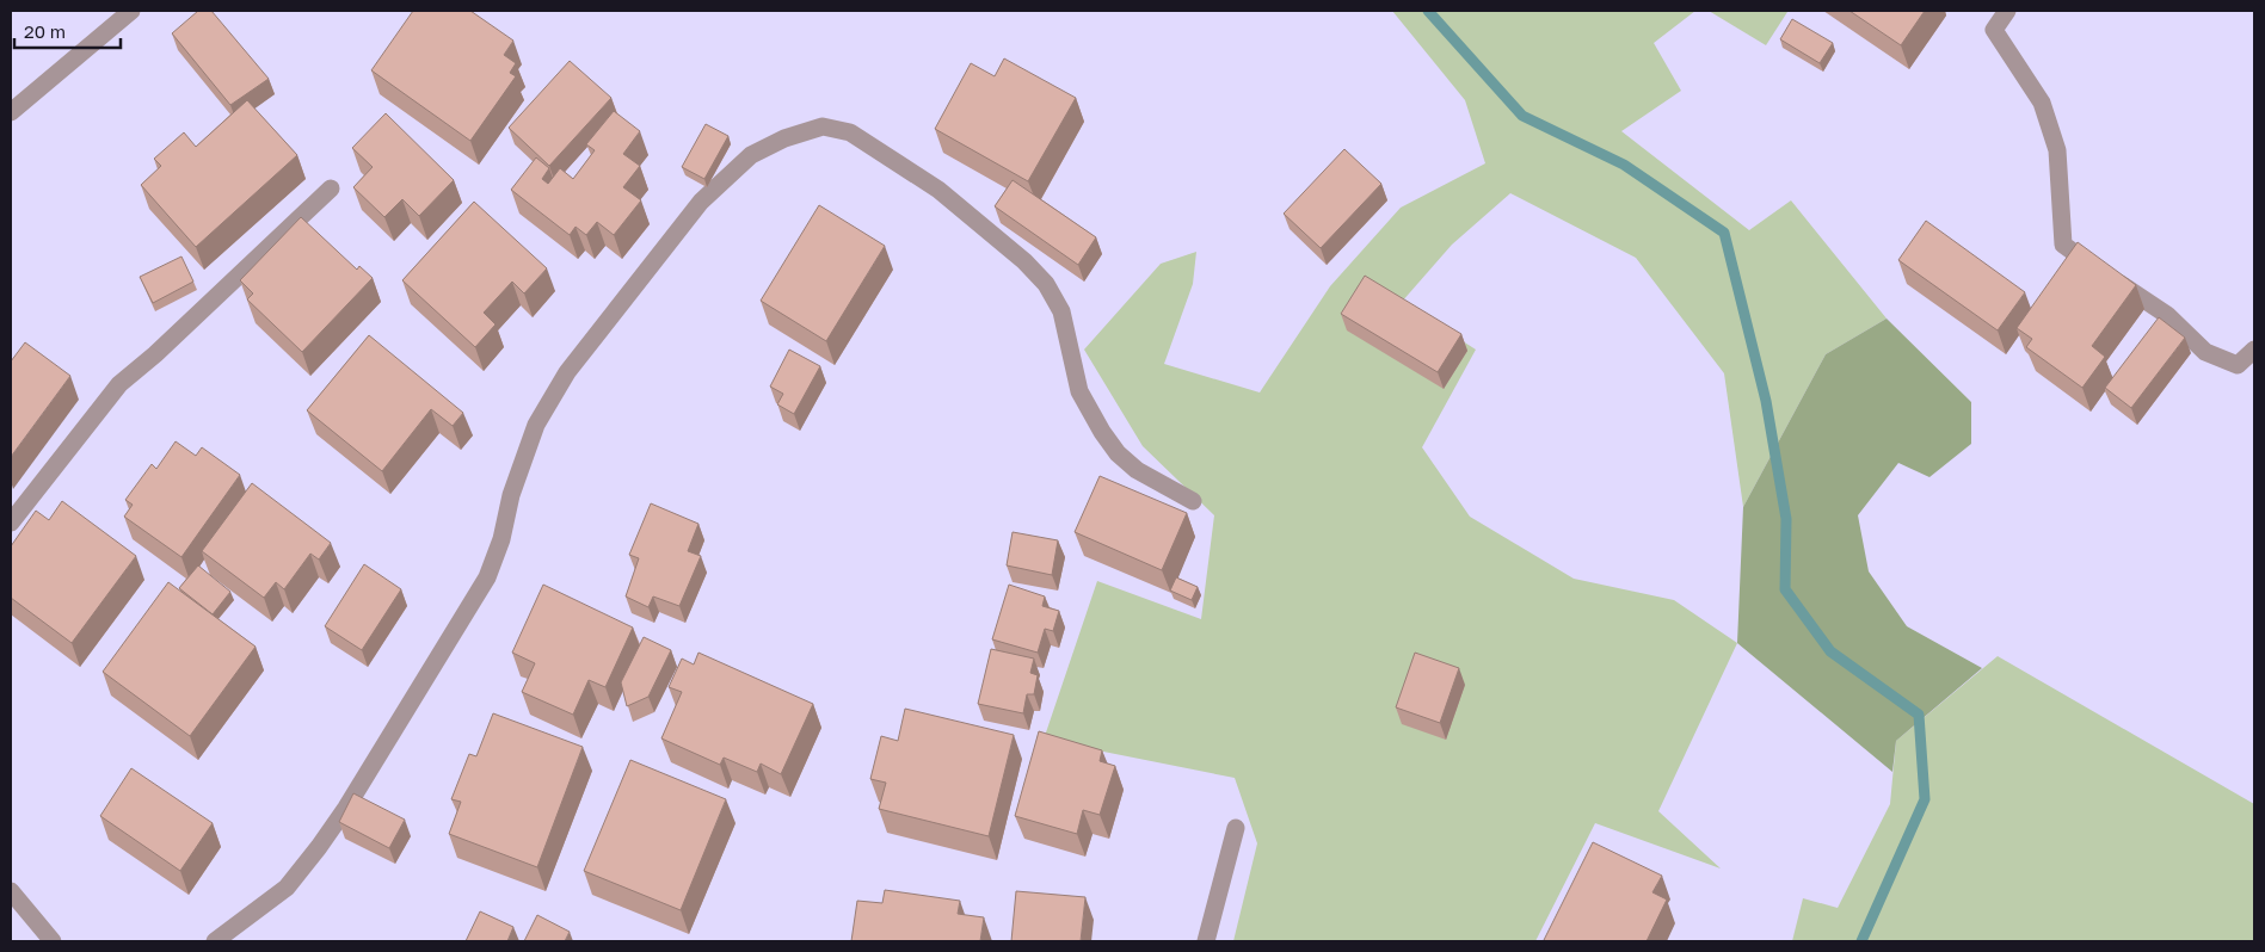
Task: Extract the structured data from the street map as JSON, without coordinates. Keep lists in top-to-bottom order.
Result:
{
  "scale_bar": "20 m"
}
